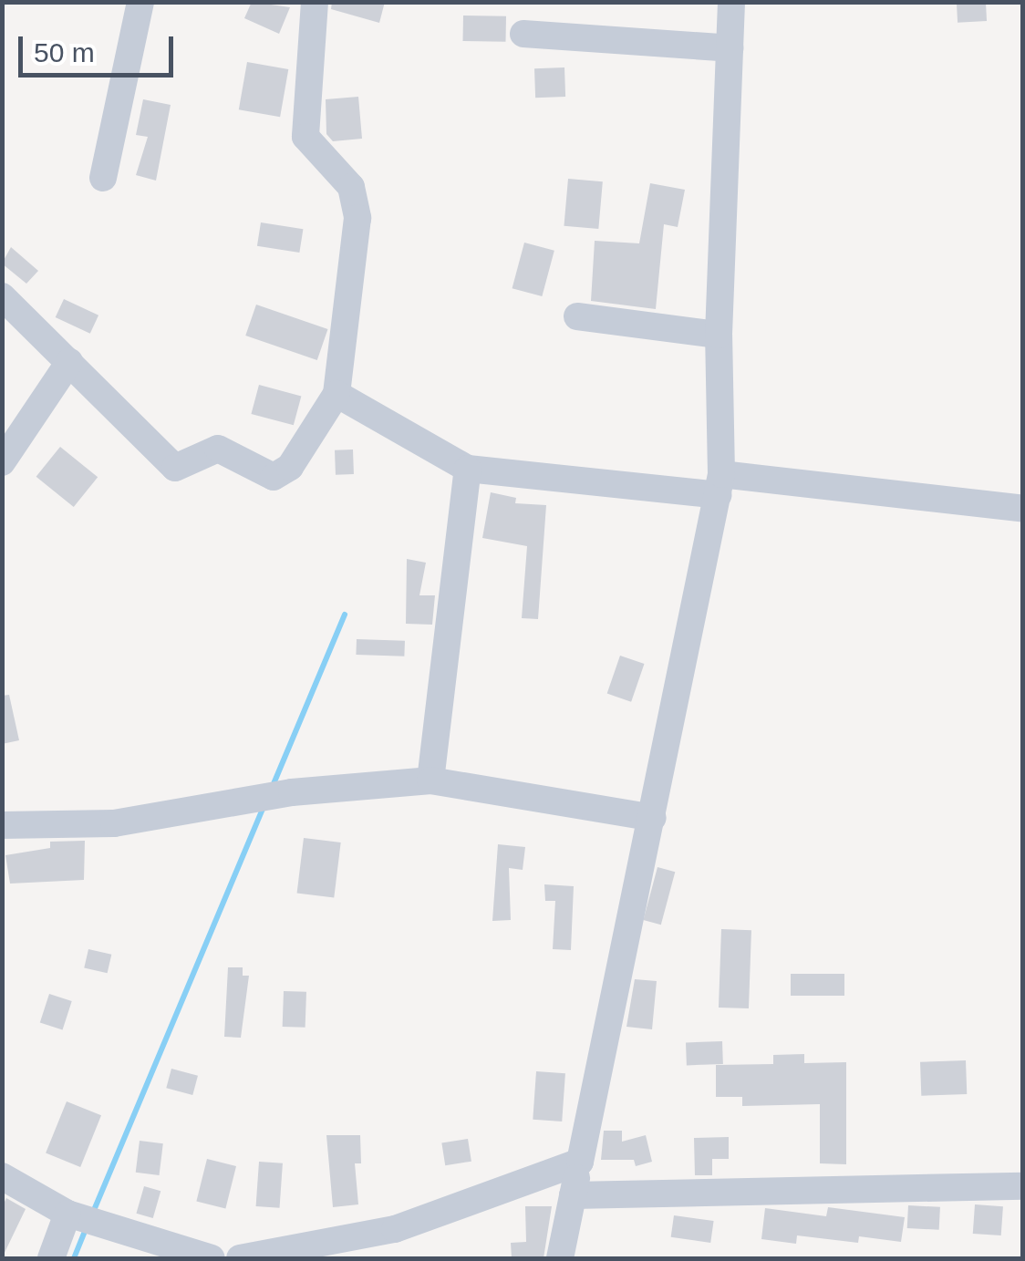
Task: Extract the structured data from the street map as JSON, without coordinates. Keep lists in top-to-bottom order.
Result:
{
  "scale_bar": "50 m"
}
